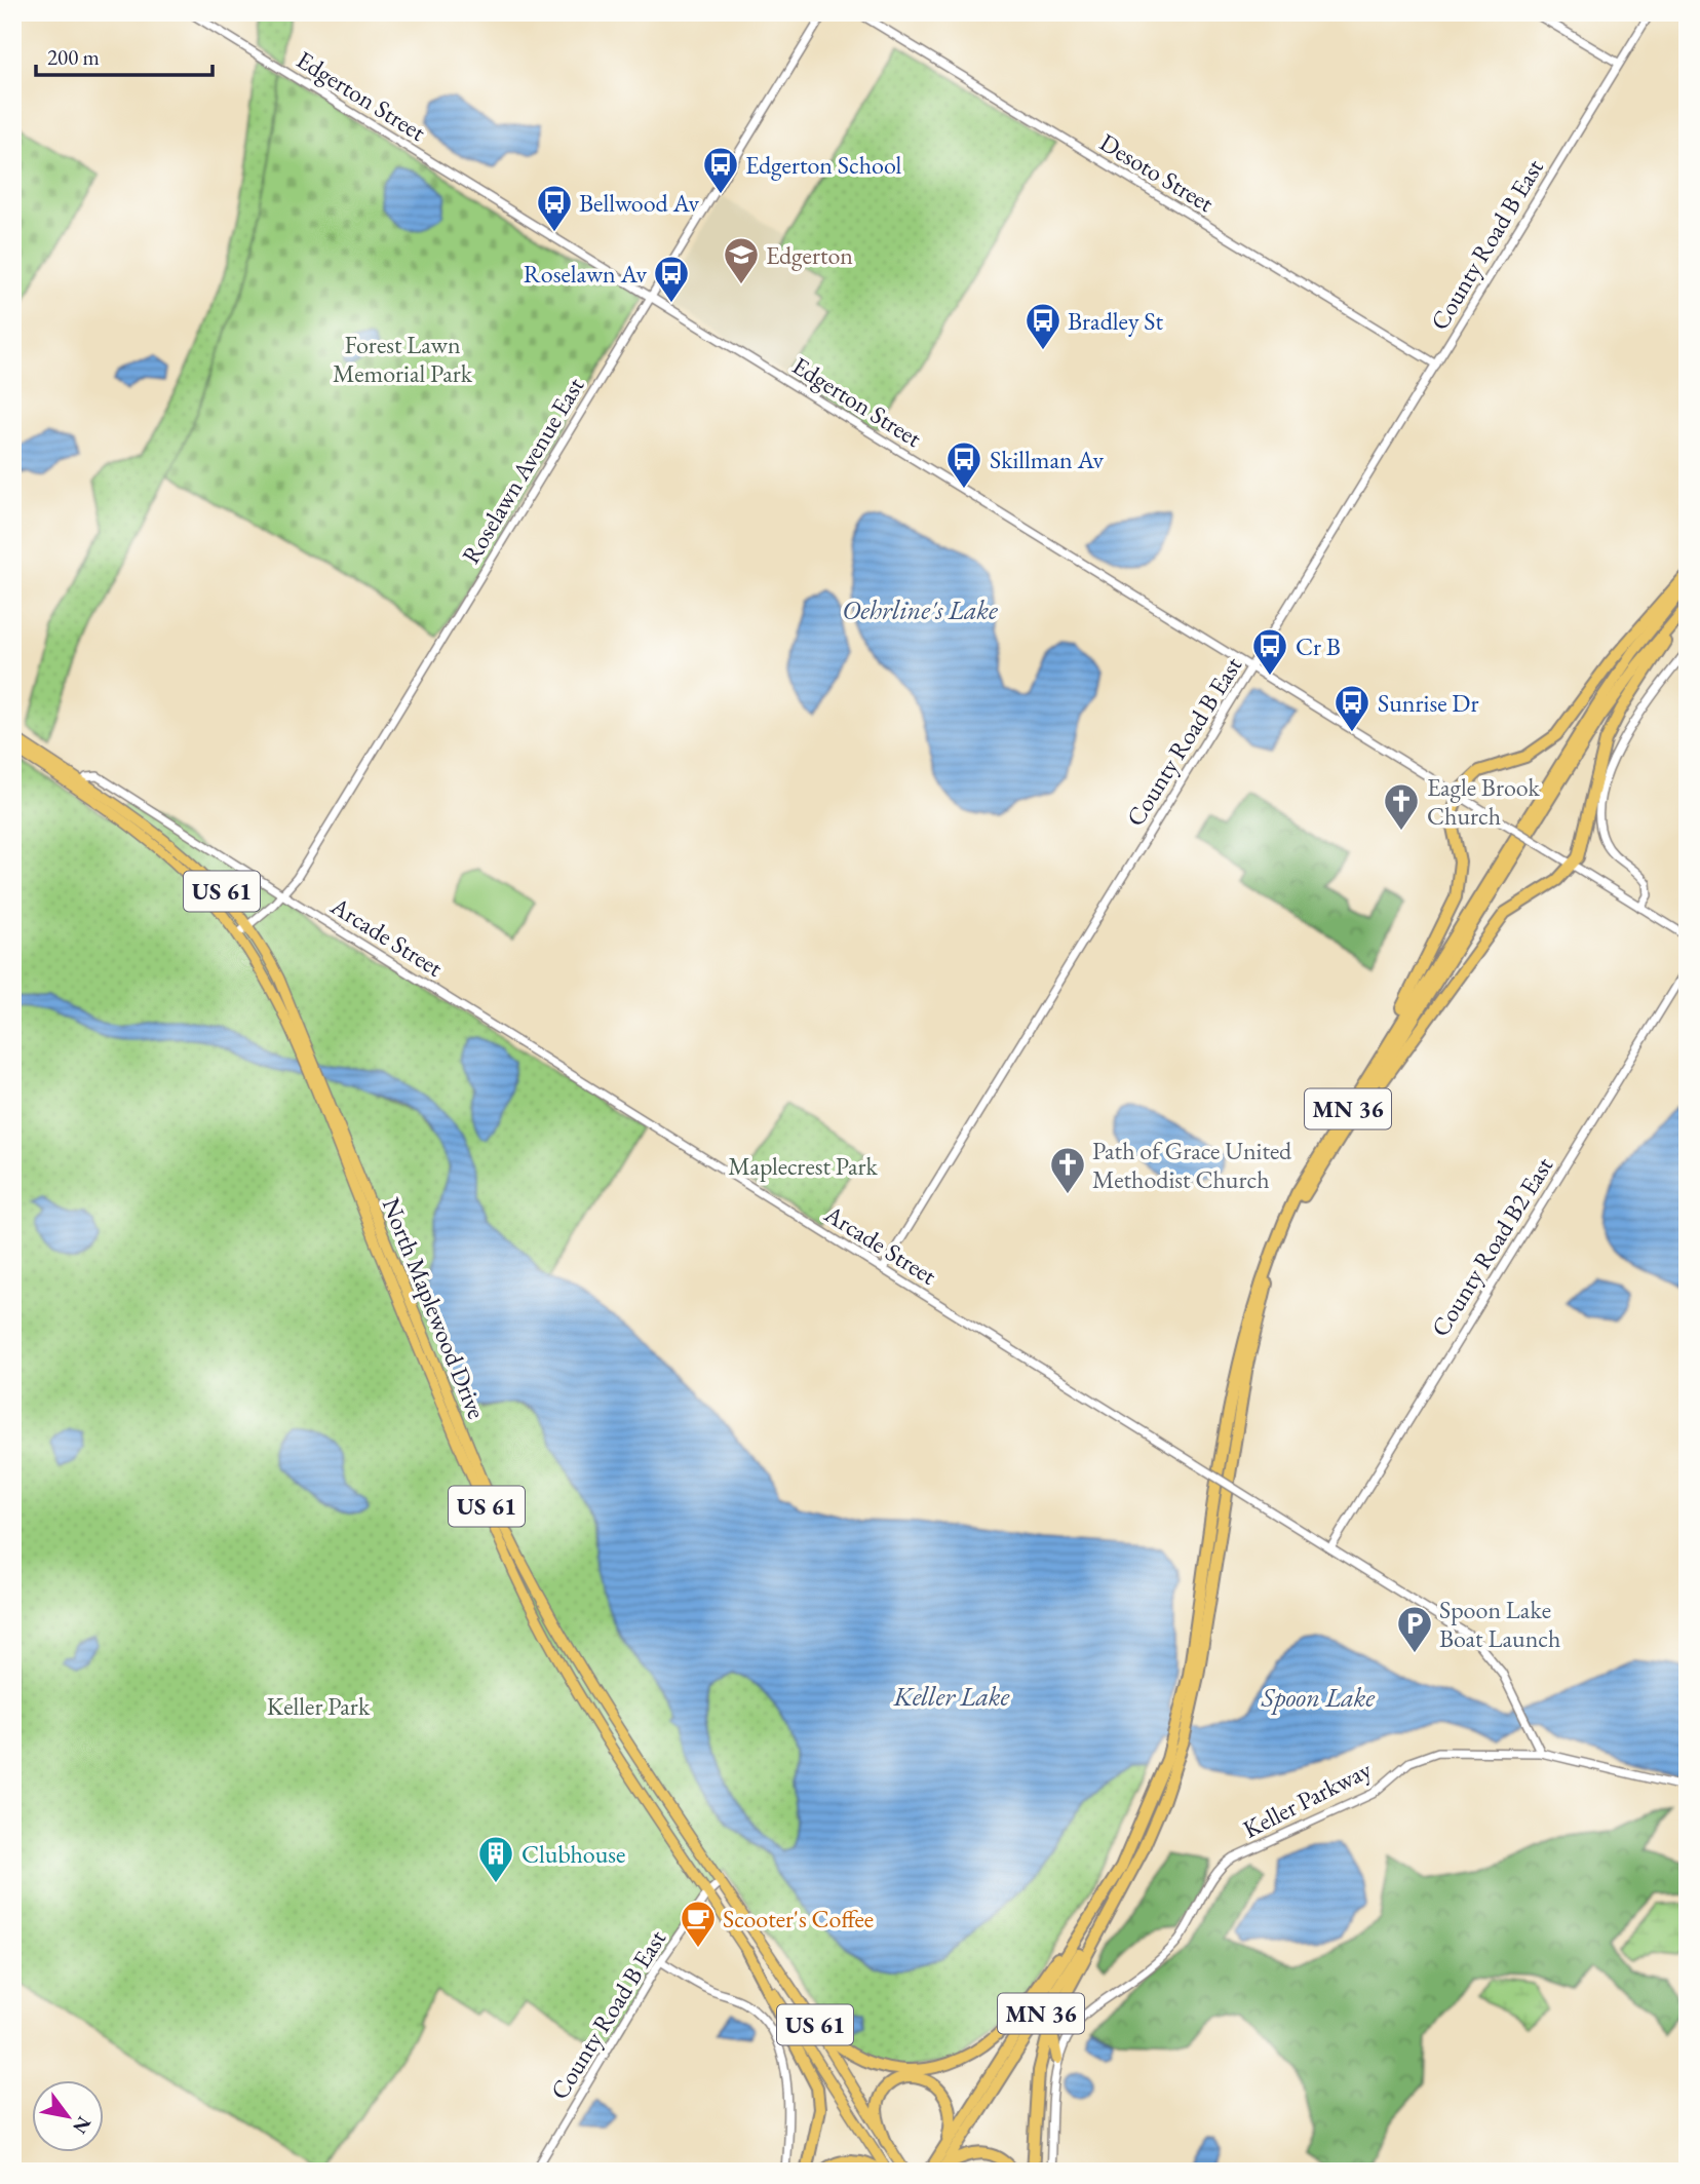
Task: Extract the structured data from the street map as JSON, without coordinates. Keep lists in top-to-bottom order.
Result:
{
  "streets": {
    "highway": ["MN 36"],
    "main road": ["US 61", "Arcade Street", "North Maplewood Drive"],
    "street": [
      "Edgerton Street",
      "Desoto Street",
      "County Road B East",
      "Roselawn Avenue East",
      "County Road B2 East",
      "Keller Parkway"
    ]
  },
  "crossings": [
    ["Edgerton Street", "County Road B East"],
    ["Edgerton Street", "Roselawn Avenue East"],
    ["Desoto Street", "County Road B East"],
    ["County Road B East", "US 61"],
    ["County Road B East", "Arcade Street"],
    ["County Road B East", "North Maplewood Drive"],
    ["Roselawn Avenue East", "Arcade Street"],
    ["Roselawn Avenue East", "North Maplewood Drive"],
    ["US 61", "North Maplewood Drive"],
    ["Arcade Street", "County Road B2 East"],
    ["Arcade Street", "North Maplewood Drive"],
    ["Arcade Street", "Keller Parkway"]
  ],
  "water": ["Oehrline's Lake", "Keller Lake", "Spoon Lake"],
  "parks": ["Forest Lawn Memorial Park", "Maplecrest Park", "Keller Park"],
  "places": {
    "bus stop": [
      "Edgerton School",
      "Bellwood Av",
      "Roselawn Av",
      "Bradley St",
      "Skillman Av",
      "Cr B",
      "Sunrise Dr"
    ],
    "school or university": ["Edgerton"],
    "church": ["Eagle Brook Church", "Path of Grace United Methodist Church"],
    "parking": ["Spoon Lake Boat Launch"],
    "building": ["Clubhouse"],
    "cafe": ["Scooter's Coffee"]
  },
  "scale_bar": "200 m",
  "north": "bottom right"
}
